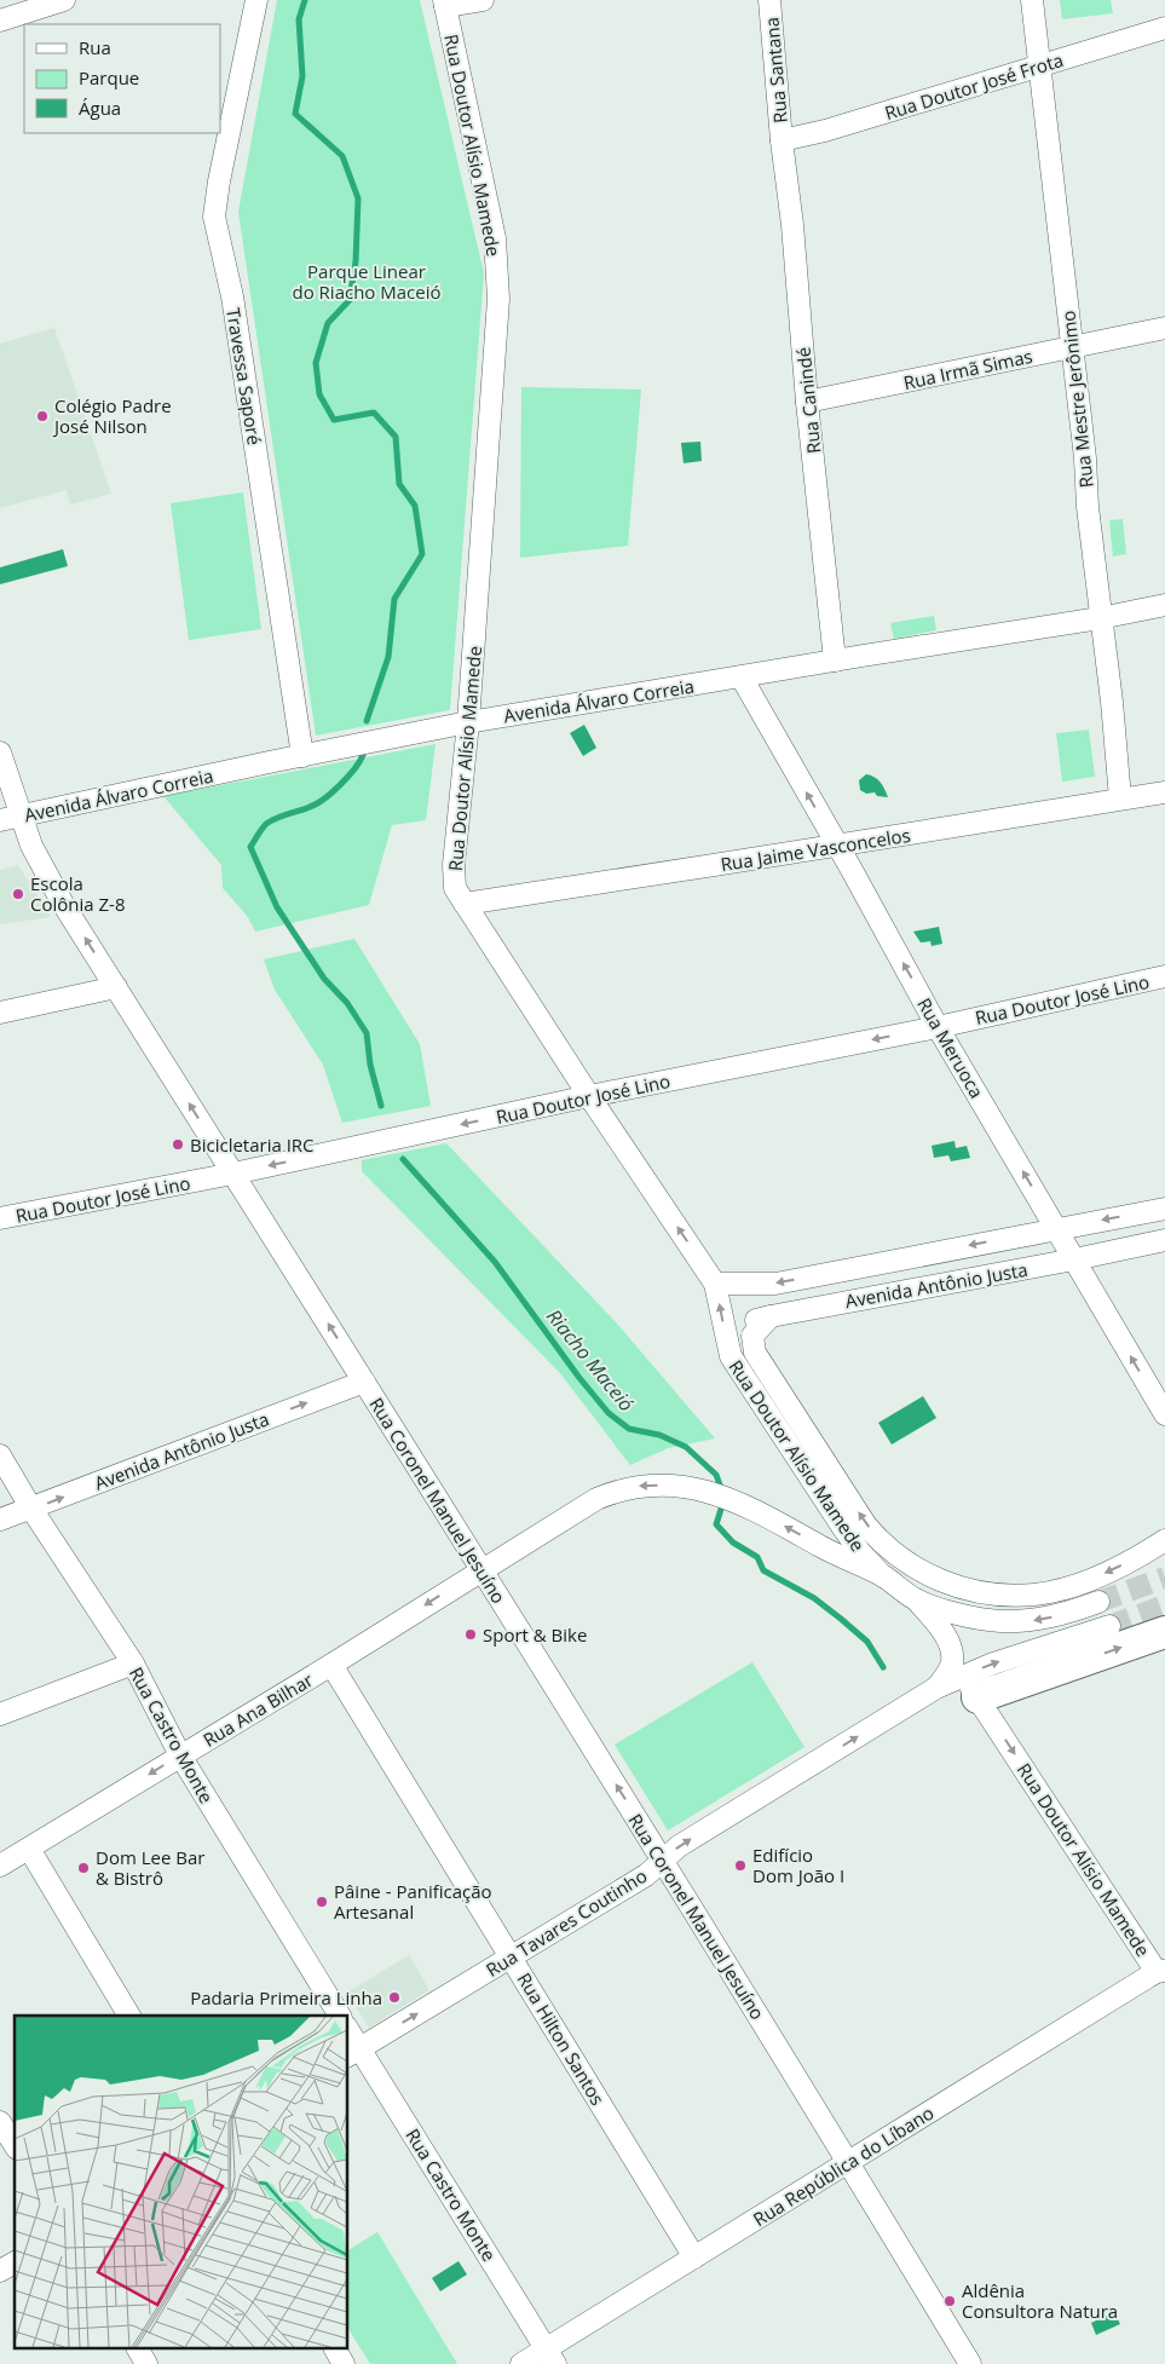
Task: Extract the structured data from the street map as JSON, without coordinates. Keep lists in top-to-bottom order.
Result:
{
  "streets": {
    "street": [
      "Rua Santana",
      "Rua Doutor José Frota",
      "Rua Doutor Alísio Mamede",
      "Rua Irmã Simas",
      "Travessa Saporé",
      "Rua Mestre Jerônimo",
      "Rua Canindé",
      "Avenida Álvaro Correia",
      "Rua Jaime Vasconcelos",
      "Rua Doutor José Lino",
      "Rua Meruoca",
      "Avenida Antônio Justa",
      "Rua Coronel Manuel Jesuíno",
      "Rua Ana Bilhar",
      "Rua Castro Monte",
      "Rua Tavares Coutinho",
      "Rua Hilton Santos",
      "Rua República do Líbano"
    ]
  },
  "crossings": [
    ["Rua Santana", "Rua Doutor José Frota"],
    ["Rua Santana", "Rua Canindé"],
    ["Rua Doutor José Frota", "Rua Mestre Jerônimo"],
    ["Rua Doutor José Frota", "Rua Canindé"],
    ["Rua Doutor Alísio Mamede", "Avenida Álvaro Correia"],
    ["Rua Doutor Alísio Mamede", "Rua Jaime Vasconcelos"],
    ["Rua Doutor Alísio Mamede", "Rua Doutor José Lino"],
    ["Rua Doutor Alísio Mamede", "Avenida Antônio Justa"],
    ["Rua Doutor Alísio Mamede", "Rua Ana Bilhar"],
    ["Rua Doutor Alísio Mamede", "Rua Tavares Coutinho"],
    ["Rua Doutor Alísio Mamede", "Rua República do Líbano"],
    ["Rua Irmã Simas", "Rua Mestre Jerônimo"],
    ["Rua Irmã Simas", "Rua Canindé"],
    ["Travessa Saporé", "Avenida Álvaro Correia"],
    ["Rua Mestre Jerônimo", "Avenida Álvaro Correia"],
    ["Rua Mestre Jerônimo", "Rua Jaime Vasconcelos"],
    ["Rua Canindé", "Avenida Álvaro Correia"],
    ["Avenida Álvaro Correia", "Rua Meruoca"],
    ["Avenida Álvaro Correia", "Rua Coronel Manuel Jesuíno"],
    ["Rua Jaime Vasconcelos", "Rua Meruoca"],
    ["Rua Doutor José Lino", "Rua Meruoca"],
    ["Rua Doutor José Lino", "Rua Coronel Manuel Jesuíno"],
    ["Rua Meruoca", "Avenida Antônio Justa"],
    ["Avenida Antônio Justa", "Rua Coronel Manuel Jesuíno"],
    ["Avenida Antônio Justa", "Rua Castro Monte"],
    ["Rua Coronel Manuel Jesuíno", "Rua Ana Bilhar"],
    ["Rua Coronel Manuel Jesuíno", "Rua Tavares Coutinho"],
    ["Rua Coronel Manuel Jesuíno", "Rua República do Líbano"],
    ["Rua Ana Bilhar", "Rua Castro Monte"],
    ["Rua Ana Bilhar", "Rua Hilton Santos"],
    ["Rua Castro Monte", "Rua Tavares Coutinho"],
    ["Rua Castro Monte", "Rua República do Líbano"],
    ["Rua Tavares Coutinho", "Rua Hilton Santos"],
    ["Rua Hilton Santos", "Rua República do Líbano"]
  ],
  "one_way": [
    "Rua Doutor José Lino",
    "Rua Meruoca",
    "Rua Coronel Manuel Jesuíno",
    "Rua Ana Bilhar",
    "Rua Tavares Coutinho"
  ],
  "water": ["Riacho Maceió"],
  "parks": ["Parque Linear do Riacho Maceió"],
  "places": [
    "Colégio Padre José Nilson",
    "Escola Colônia Z-8",
    "Bicicletaria IRC",
    "Sport & Bike",
    "Edifício Dom João I",
    "Dom Lee Bar & Bistrô",
    "Pâine - Panificação Artesanal",
    "Padaria Primeira Linha",
    "Aldênia Consultora Natura"
  ],
  "legend": ["Rua", "Parque", "Água"]
}
